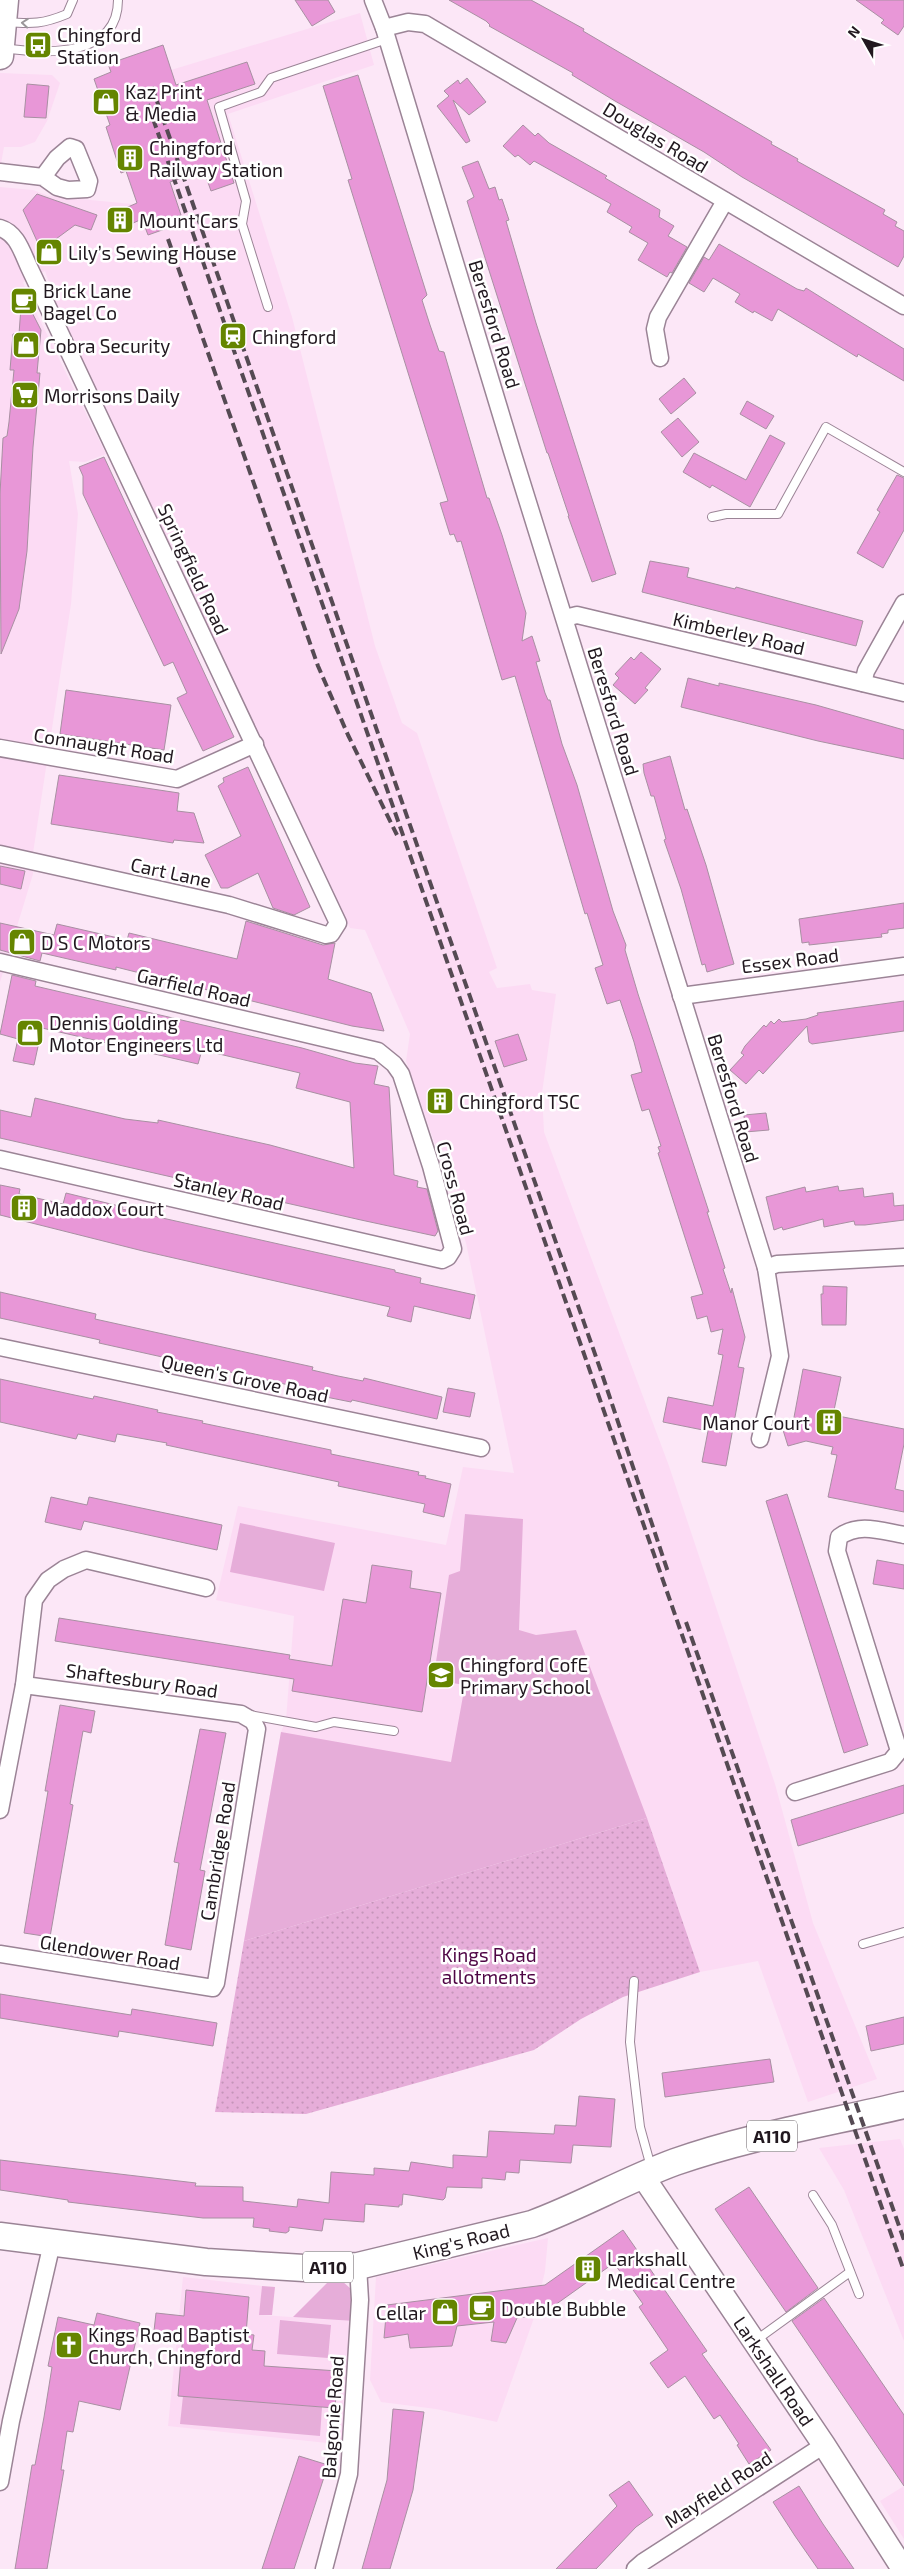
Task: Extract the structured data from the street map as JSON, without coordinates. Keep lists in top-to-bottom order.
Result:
{
  "streets": {
    "main road": ["A110", "King's Road", "Larkshall Road"],
    "street": [
      "Douglas Road",
      "Beresford Road",
      "Springfield Road",
      "Kimberley Road",
      "Connaught Road",
      "Cart Lane",
      "Essex Road",
      "Garfield Road",
      "Cross Road",
      "Stanley Road",
      "Queen's Grove Road",
      "Shaftesbury Road",
      "Cambridge Road",
      "Glendower Road",
      "Balgonie Road",
      "Mayfield Road"
    ]
  },
  "crossings": [
    ["Douglas Road", "Beresford Road"],
    ["Beresford Road", "Kimberley Road"],
    ["Beresford Road", "Essex Road"],
    ["Springfield Road", "Connaught Road"],
    ["Springfield Road", "Cart Lane"],
    ["Garfield Road", "Cross Road"],
    ["Cross Road", "Stanley Road"],
    ["Shaftesbury Road", "Cambridge Road"],
    ["Cambridge Road", "Glendower Road"],
    ["King's Road", "Larkshall Road"],
    ["King's Road", "Balgonie Road"],
    ["Larkshall Road", "Mayfield Road"]
  ],
  "parks": ["Kings Road allotments"],
  "places": {
    "bus stop": ["Chingford Station"],
    "shop": [
      "Kaz Print & Media",
      "Lily’s Sewing House",
      "Cobra Security",
      "D S C Motors",
      "Dennis Golding Motor Engineers Ltd",
      "Cellar"
    ],
    "building": [
      "Chingford Railway Station",
      "Mount Cars",
      "Chingford TSC",
      "Maddox Court",
      "Manor Court",
      "Larkshall Medical Centre"
    ],
    "cafe": ["Brick Lane Bagel Co", "Double Bubble"],
    "station": ["Chingford"],
    "supermarket": ["Morrisons Daily"],
    "school or university": ["Chingford CofE Primary School"],
    "church": ["Kings Road Baptist Church, Chingford"]
  },
  "north": "top left"
}
